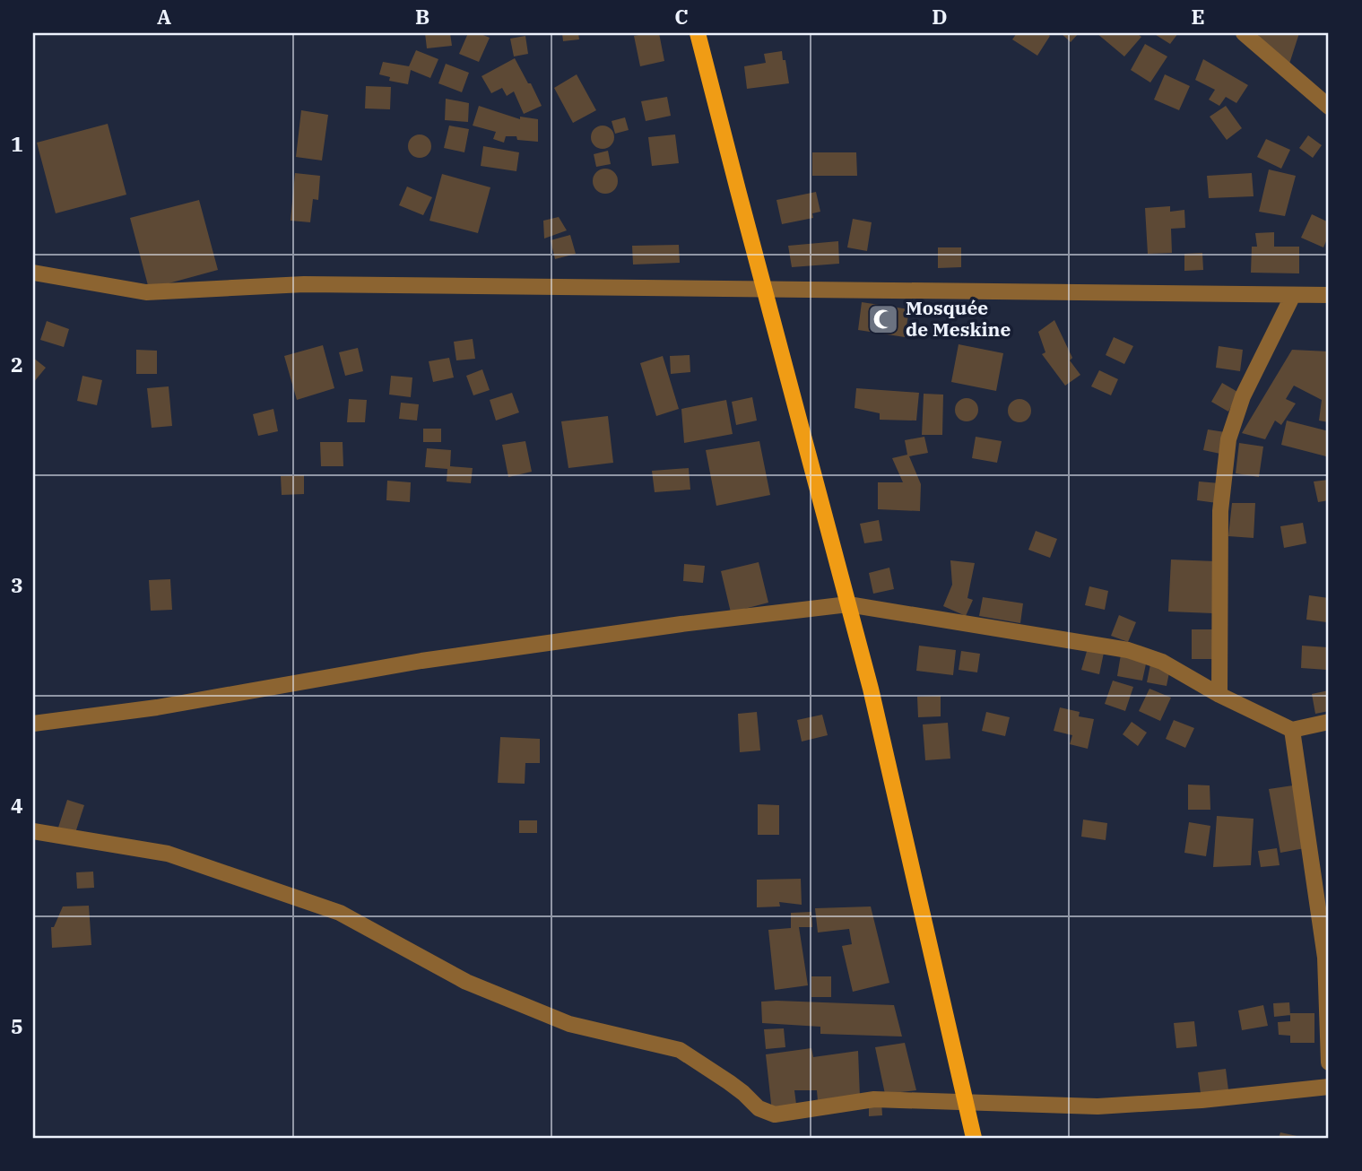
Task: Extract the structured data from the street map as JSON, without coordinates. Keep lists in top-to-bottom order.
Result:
{
  "places": {
    "mosque": ["Mosquée de Meskine"]
  },
  "grid": {
    "columns": [
      "A",
      "B",
      "C",
      "D",
      "E"
    ],
    "rows": [
      "1",
      "2",
      "3",
      "4",
      "5"
    ]
  }
}
